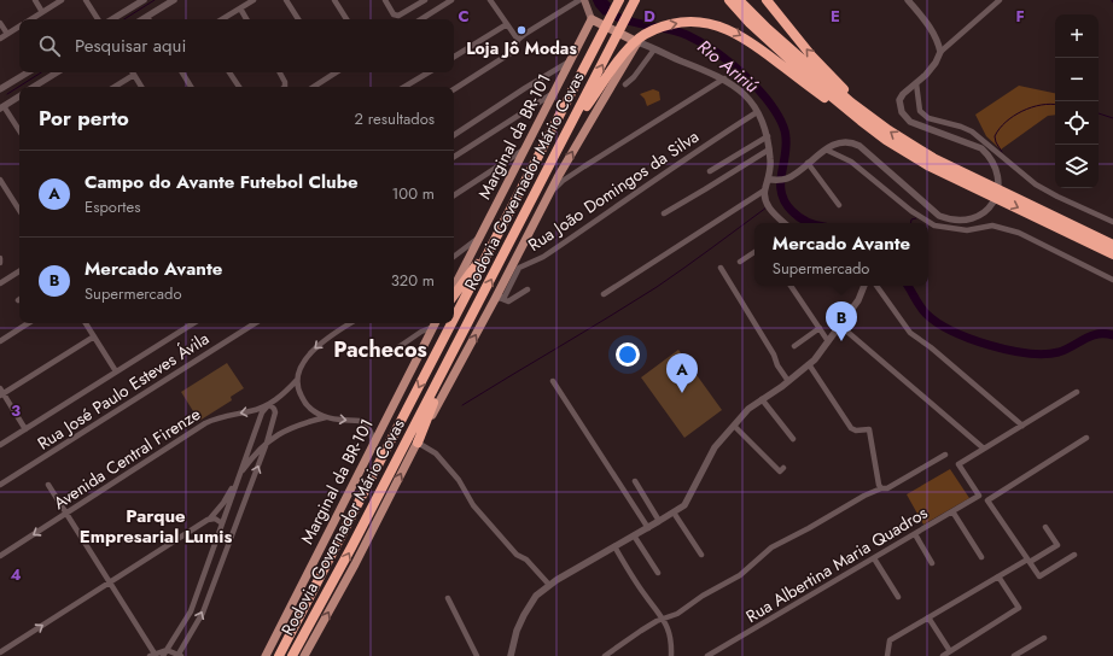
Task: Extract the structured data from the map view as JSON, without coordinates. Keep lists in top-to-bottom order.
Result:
{
  "streets": {
    "highway": ["Rodovia Governador Mário Covas"],
    "main road": ["Marginal da BR-101"],
    "street": [
      "Rua João Domingos da Silva",
      "Rua José Paulo Esteves Ávila",
      "Avenida Central Firenze",
      "Rua Albertina Maria Quadros"
    ]
  },
  "one_way": ["Avenida Central Firenze"],
  "districts": ["Pachecos", "Parque Empresarial Lumis"],
  "water": ["Rio Aririú"],
  "places": ["Loja Jô Modas"],
  "page": {
    "map_buttons": ["+", "−"],
    "search": "Pesquisar aqui",
    "heading": ["Por perto", "2 resultados"],
    "list": [
      {
        "mark": "A",
        "name": "Campo do Avante Futebol Clube",
        "note": "Esportes",
        "value": "100 m"
      },
      {
        "mark": "B",
        "name": "Mercado Avante",
        "note": "Supermercado",
        "value": "320 m"
      }
    ],
    "popup": ["Mercado Avante", "Supermercado"],
    "pins": ["B", "A"]
  },
  "grid": {
    "columns": [
      "C",
      "D",
      "E",
      "F"
    ],
    "rows": ["3", "4"]
  }
}
